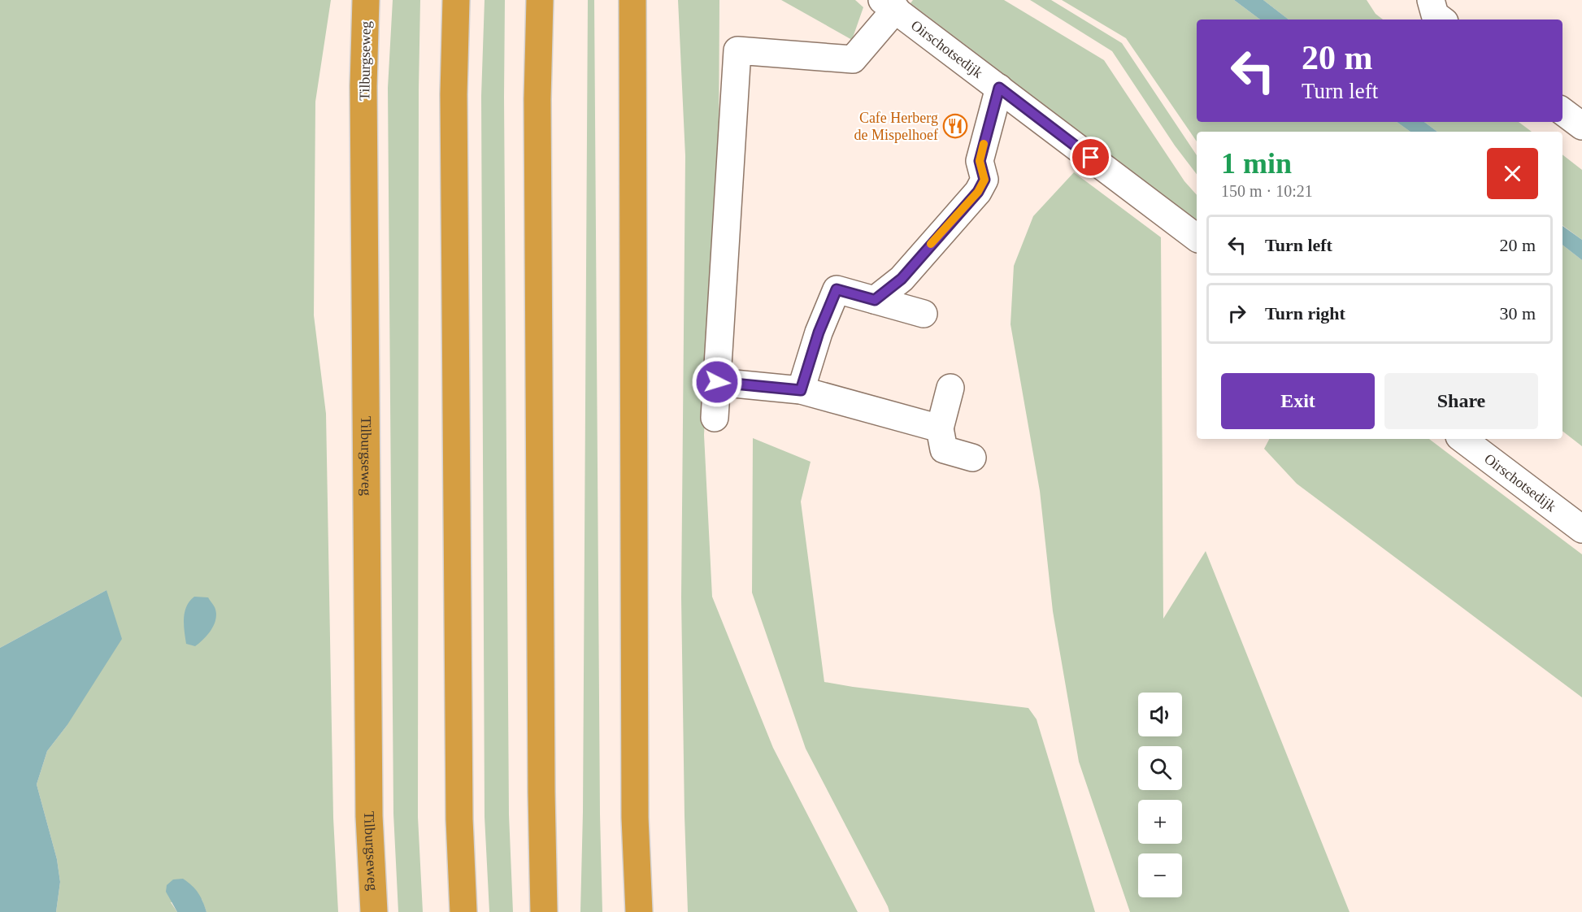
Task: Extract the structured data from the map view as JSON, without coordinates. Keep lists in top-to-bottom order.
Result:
{
  "streets": {
    "highway": ["Tilburgseweg"],
    "street": ["Oirschotsedijk"]
  },
  "places": {
    "restaurant": ["Cafe Herberg de Mispelhoef"]
  },
  "page": {
    "turn": ["20 m", "Turn left"],
    "heading": ["1 min", "150 m · 10:21"],
    "list": [
      {
        "name": "Turn left",
        "value": "20 m"
      },
      {
        "name": "Turn right",
        "value": "30 m"
      }
    ],
    "buttons": ["Exit", "Share"],
    "map_buttons": ["+", "−"]
  }
}
